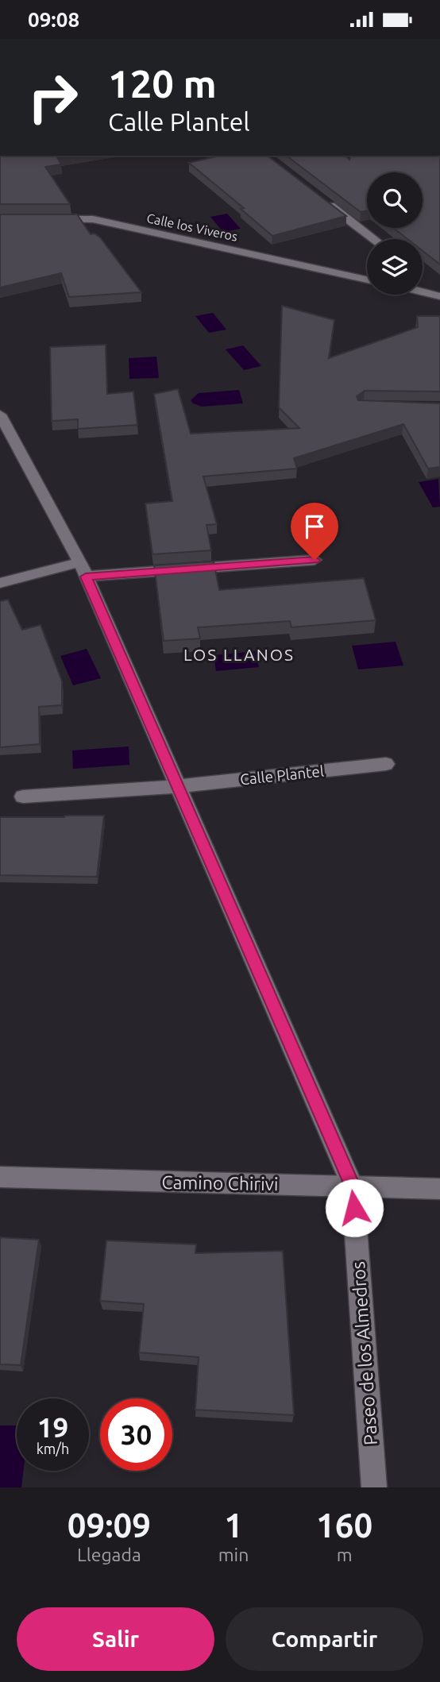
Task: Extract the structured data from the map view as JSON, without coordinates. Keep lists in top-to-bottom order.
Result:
{
  "streets": {
    "street": [
      "Calle los Viveros",
      "Calle Plantel",
      "Camino Chirivi",
      "Paseo de los Almedros"
    ]
  },
  "crossings": [
    ["Camino Chirivi", "Paseo de los Almedros"]
  ],
  "districts": ["LOS LLANOS"],
  "page": {
    "status": "09:08",
    "turn": ["120 m", "Calle Plantel"],
    "speed": "19 km/h",
    "limit": "30",
    "eta": [
      "09:09",
      "Llegada",
      "1",
      "min",
      "160",
      "m"
    ],
    "buttons": ["Salir", "Compartir"]
  }
}
